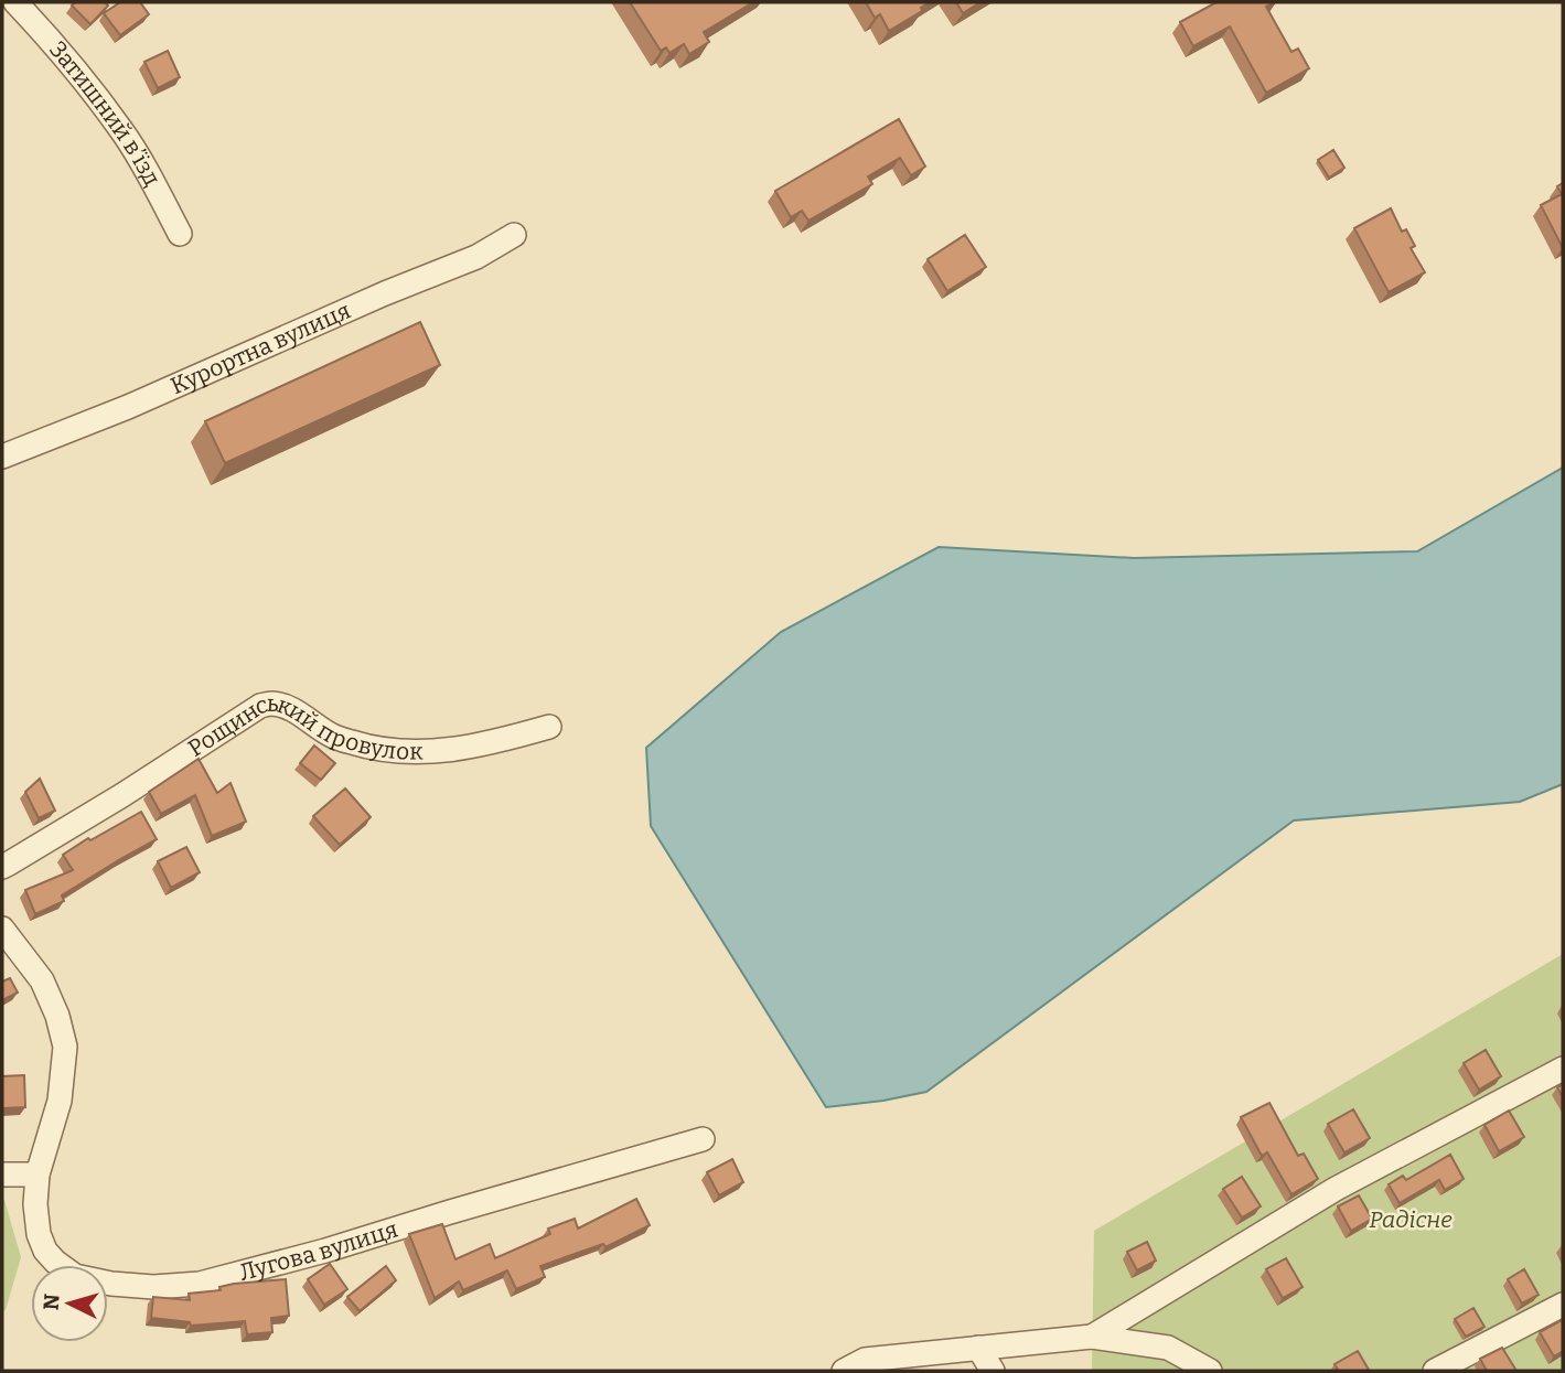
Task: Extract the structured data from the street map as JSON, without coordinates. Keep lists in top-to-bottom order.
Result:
{
  "streets": {
    "street": [
      "Затишний в’їзд",
      "Курортна вулиця",
      "Рощинський провулок",
      "Лугова вулиця"
    ]
  },
  "parks": ["Радісне"],
  "north": "left"
}
